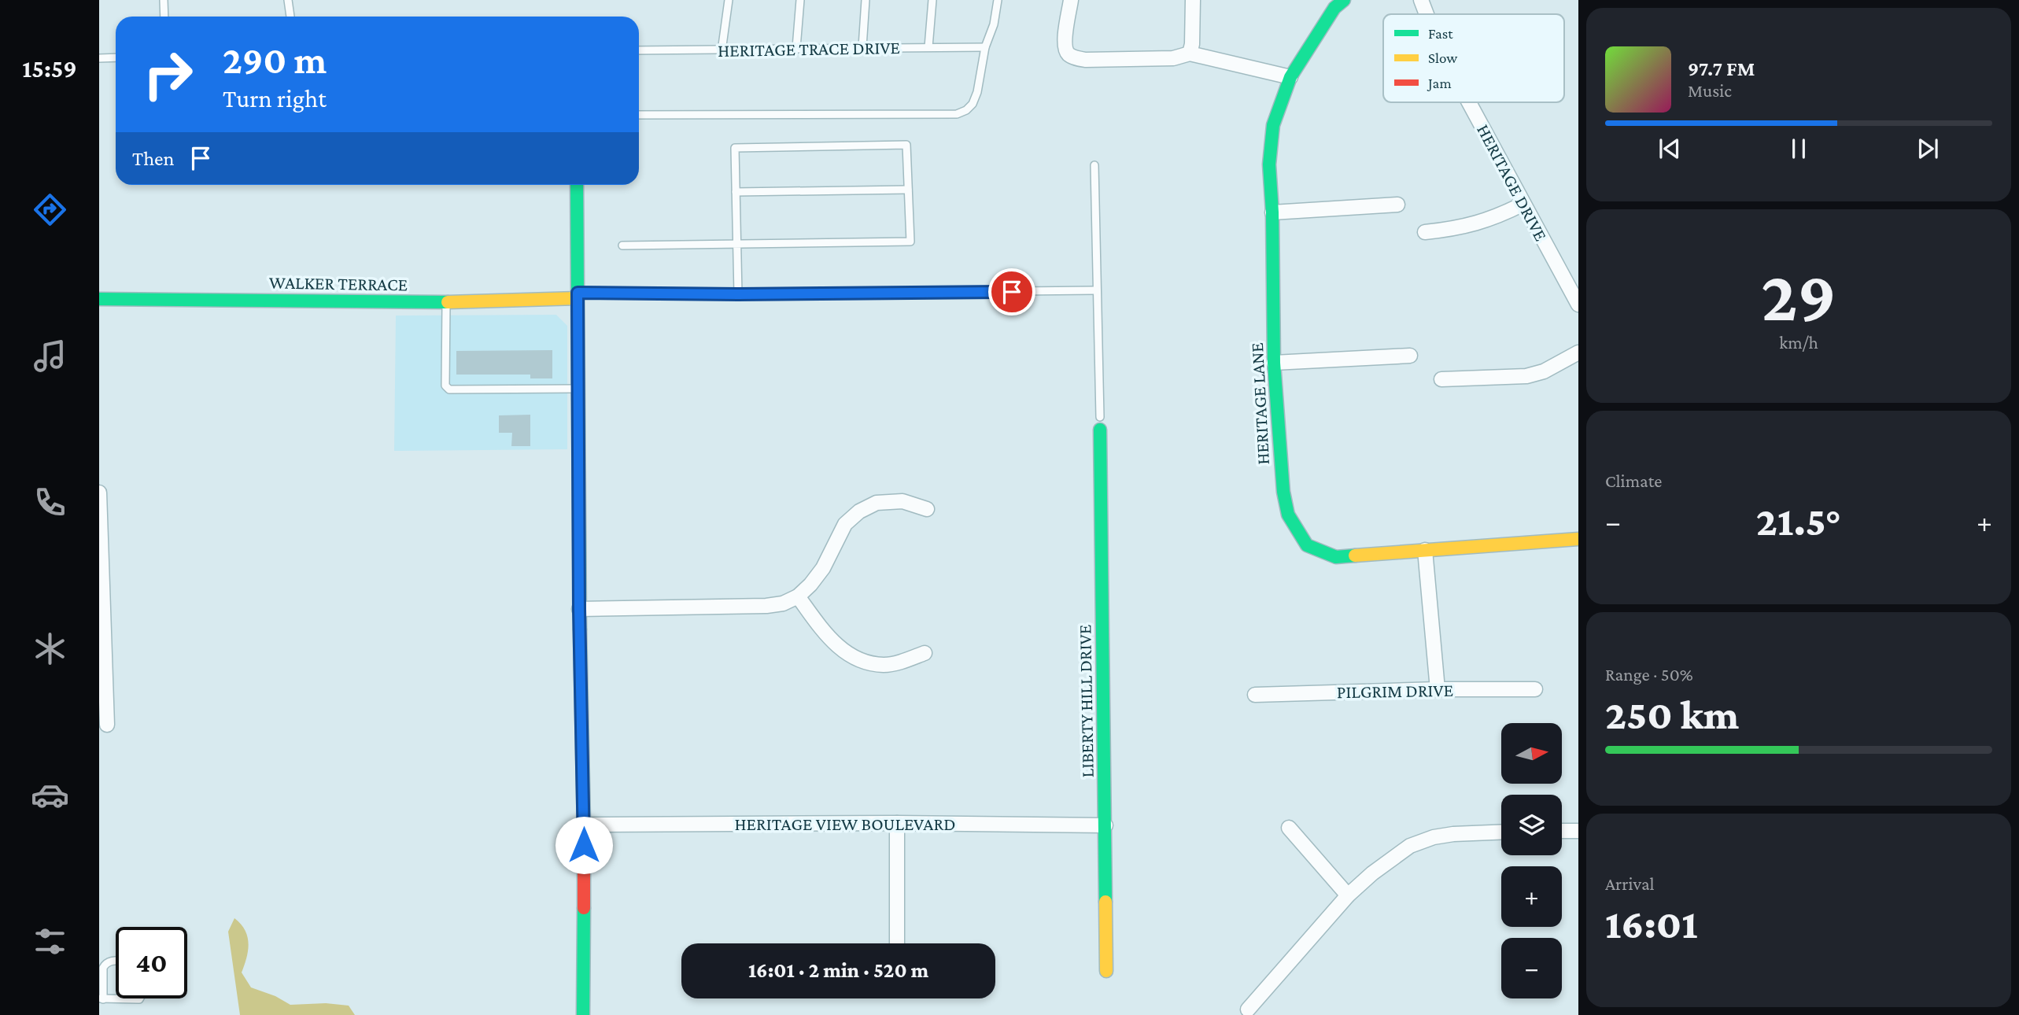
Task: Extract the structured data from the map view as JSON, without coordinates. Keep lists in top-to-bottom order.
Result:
{
  "streets": {
    "street": [
      "HERITAGE DRIVE",
      "WALKER TERRACE",
      "HERITAGE LANE",
      "PILGRIM DRIVE",
      "LIBERTY HILL DRIVE",
      "HERITAGE VIEW BOULEVARD"
    ],
    "lane": ["HERITAGE TRACE DRIVE"]
  },
  "crossings": [
    ["LIBERTY HILL DRIVE", "HERITAGE VIEW BOULEVARD"]
  ],
  "legend": ["Fast", "Slow", "Jam"],
  "north": "right",
  "page": {
    "tabs": "15:59",
    "turn": ["290 m", "Turn right"],
    "song": ["97.7 FM", "Music"],
    "then": "Then",
    "tile": [
      ["29", "km/h"],
      "Climate",
      ["Range · 50%", "250 km"],
      ["Arrival", "16:01"]
    ],
    "heat": ["−", "21.5°", "+"],
    "map_buttons": ["+", "−"],
    "limit": "40",
    "trip": "16:01 · 2 min · 520 m"
  }
}
